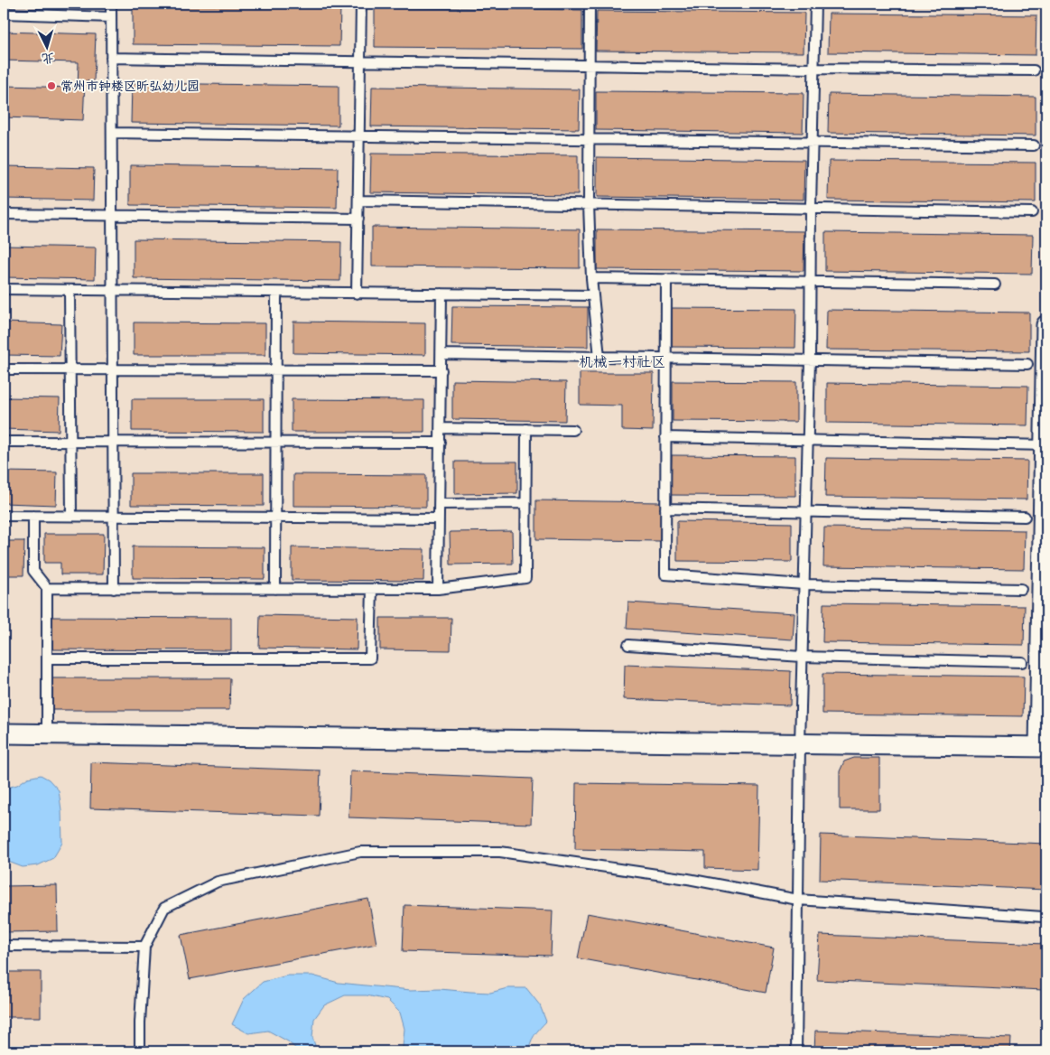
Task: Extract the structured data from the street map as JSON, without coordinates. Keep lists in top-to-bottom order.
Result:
{
  "districts": ["机械一村社区"],
  "places": ["常州市钟楼区昕弘幼儿园"],
  "north": "bottom"
}
